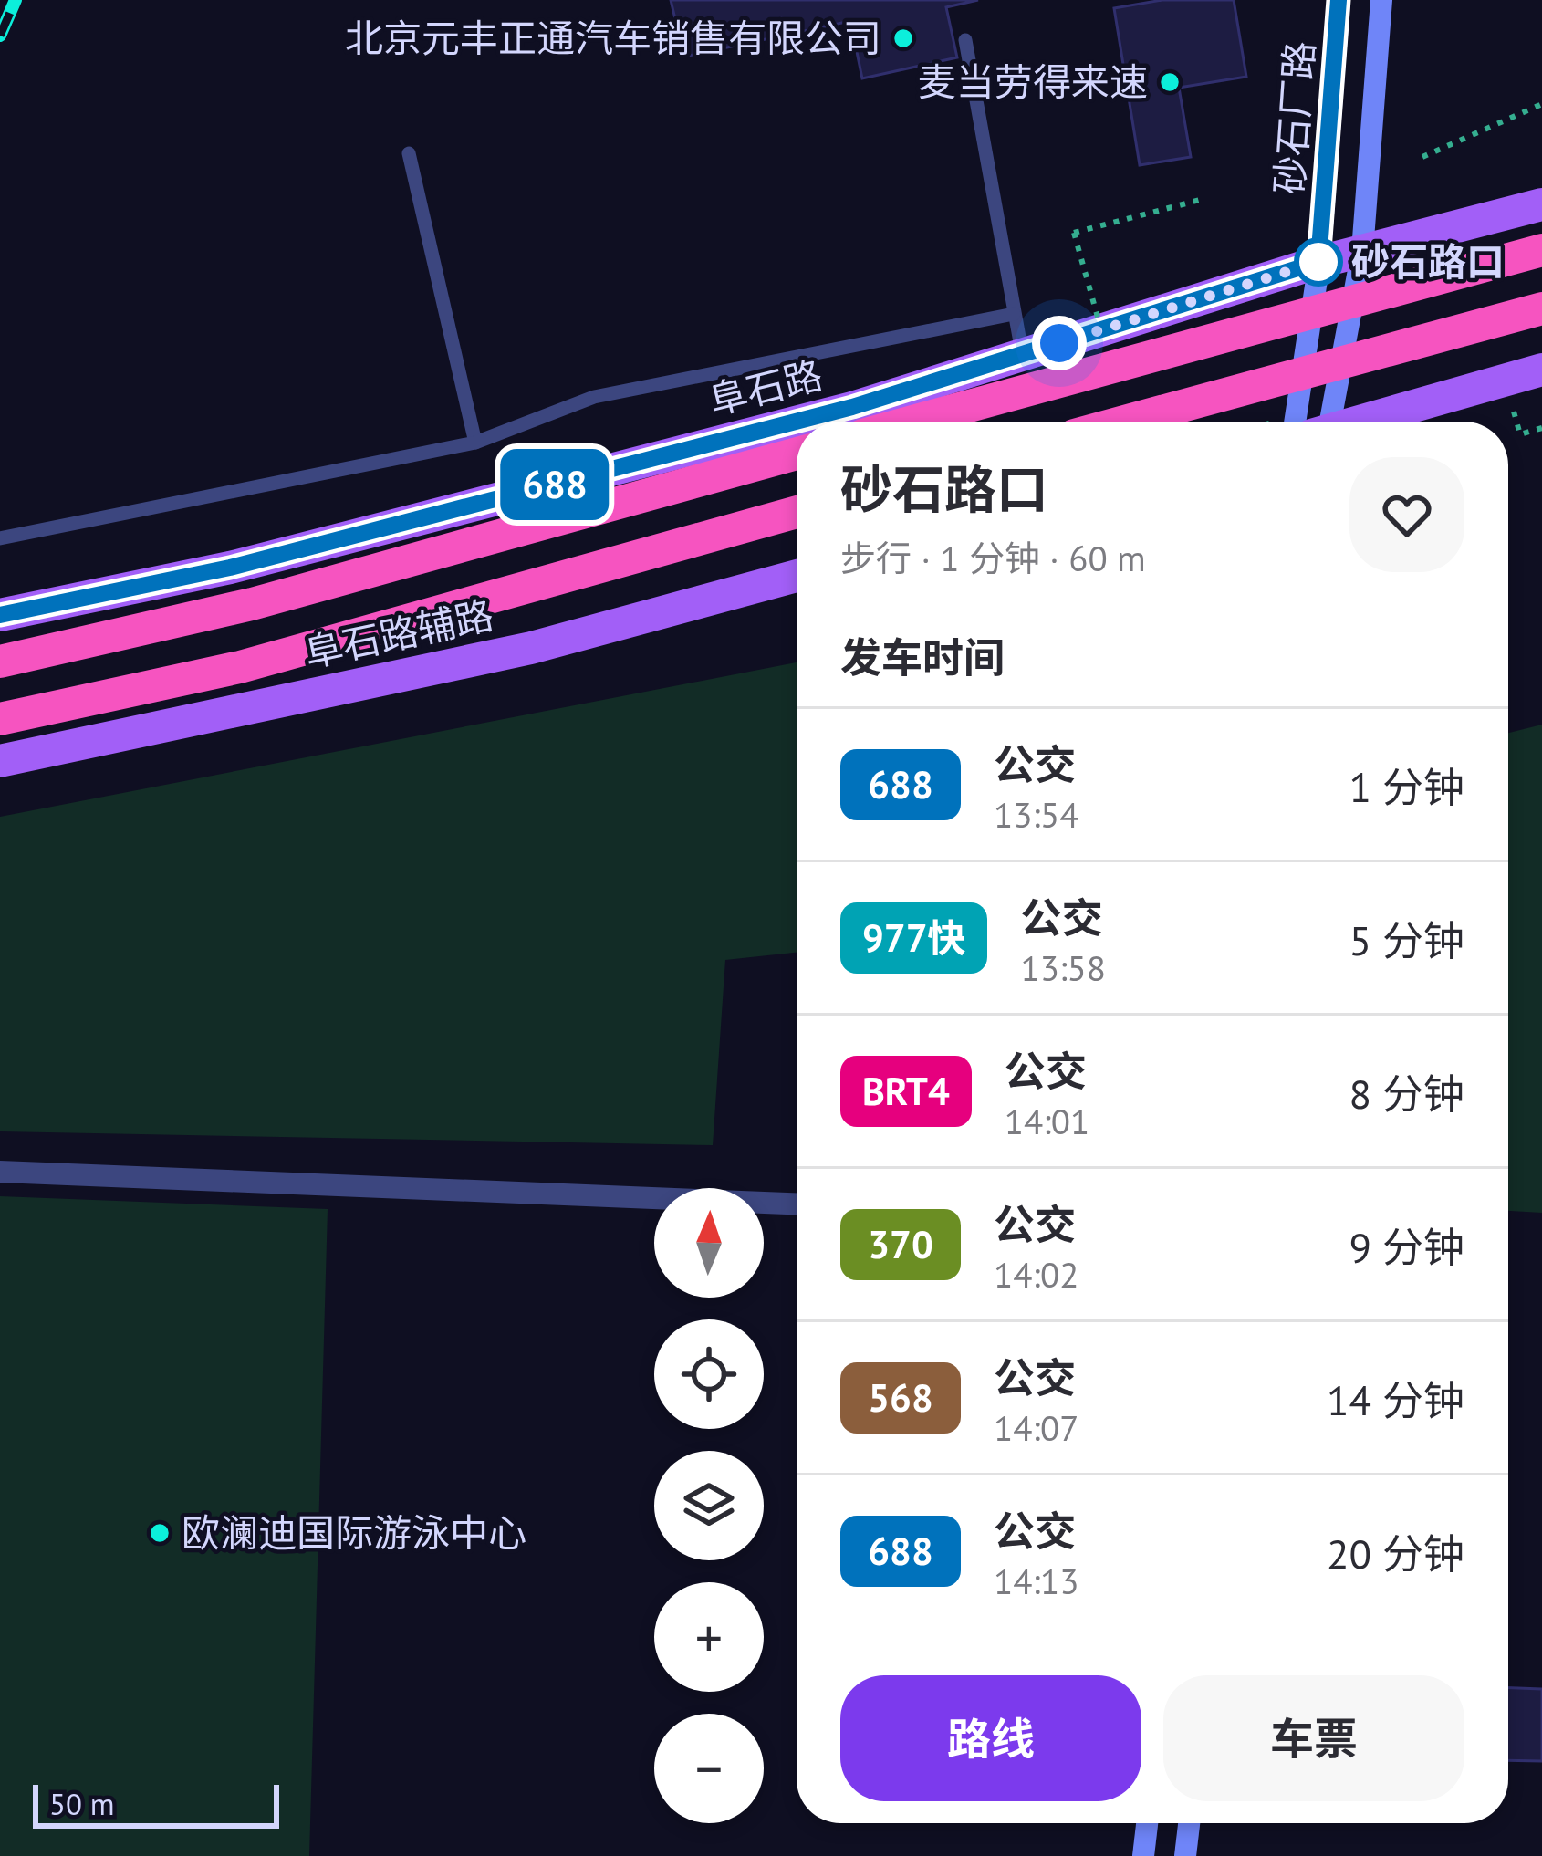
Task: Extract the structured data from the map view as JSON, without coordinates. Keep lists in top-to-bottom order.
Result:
{
  "streets": {
    "highway": ["阜石路"],
    "main road": ["阜石路辅路"],
    "street": ["砂石厂路"]
  },
  "crossings": [
    ["砂石厂路", "阜石路"]
  ],
  "places": [
    "北京元丰正通汽车销售有限公司",
    "麦当劳得来速",
    "砂石路口",
    "欧澜迪国际游泳中心"
  ],
  "lines": ["bus line 688"],
  "scale_bar": "50 m",
  "north": "top",
  "page": {
    "on_map": "688",
    "heading": [
      ["砂石路口", "步行 · 1 分钟 · 60 m"],
      "发车时间"
    ],
    "list": [
      {
        "mark": "688",
        "name": "公交",
        "note": "13:54",
        "value": "1 分钟"
      },
      {
        "mark": "977快",
        "name": "公交",
        "note": "13:58",
        "value": "5 分钟"
      },
      {
        "mark": "BRT4",
        "name": "公交",
        "note": "14:01",
        "value": "8 分钟"
      },
      {
        "mark": "370",
        "name": "公交",
        "note": "14:02",
        "value": "9 分钟"
      },
      {
        "mark": "568",
        "name": "公交",
        "note": "14:07",
        "value": "14 分钟"
      },
      {
        "mark": "688",
        "name": "公交",
        "note": "14:13",
        "value": "20 分钟"
      }
    ],
    "map_buttons": ["+", "−"],
    "buttons": ["路线", "车票"],
    "scale": "50 m"
  }
}
